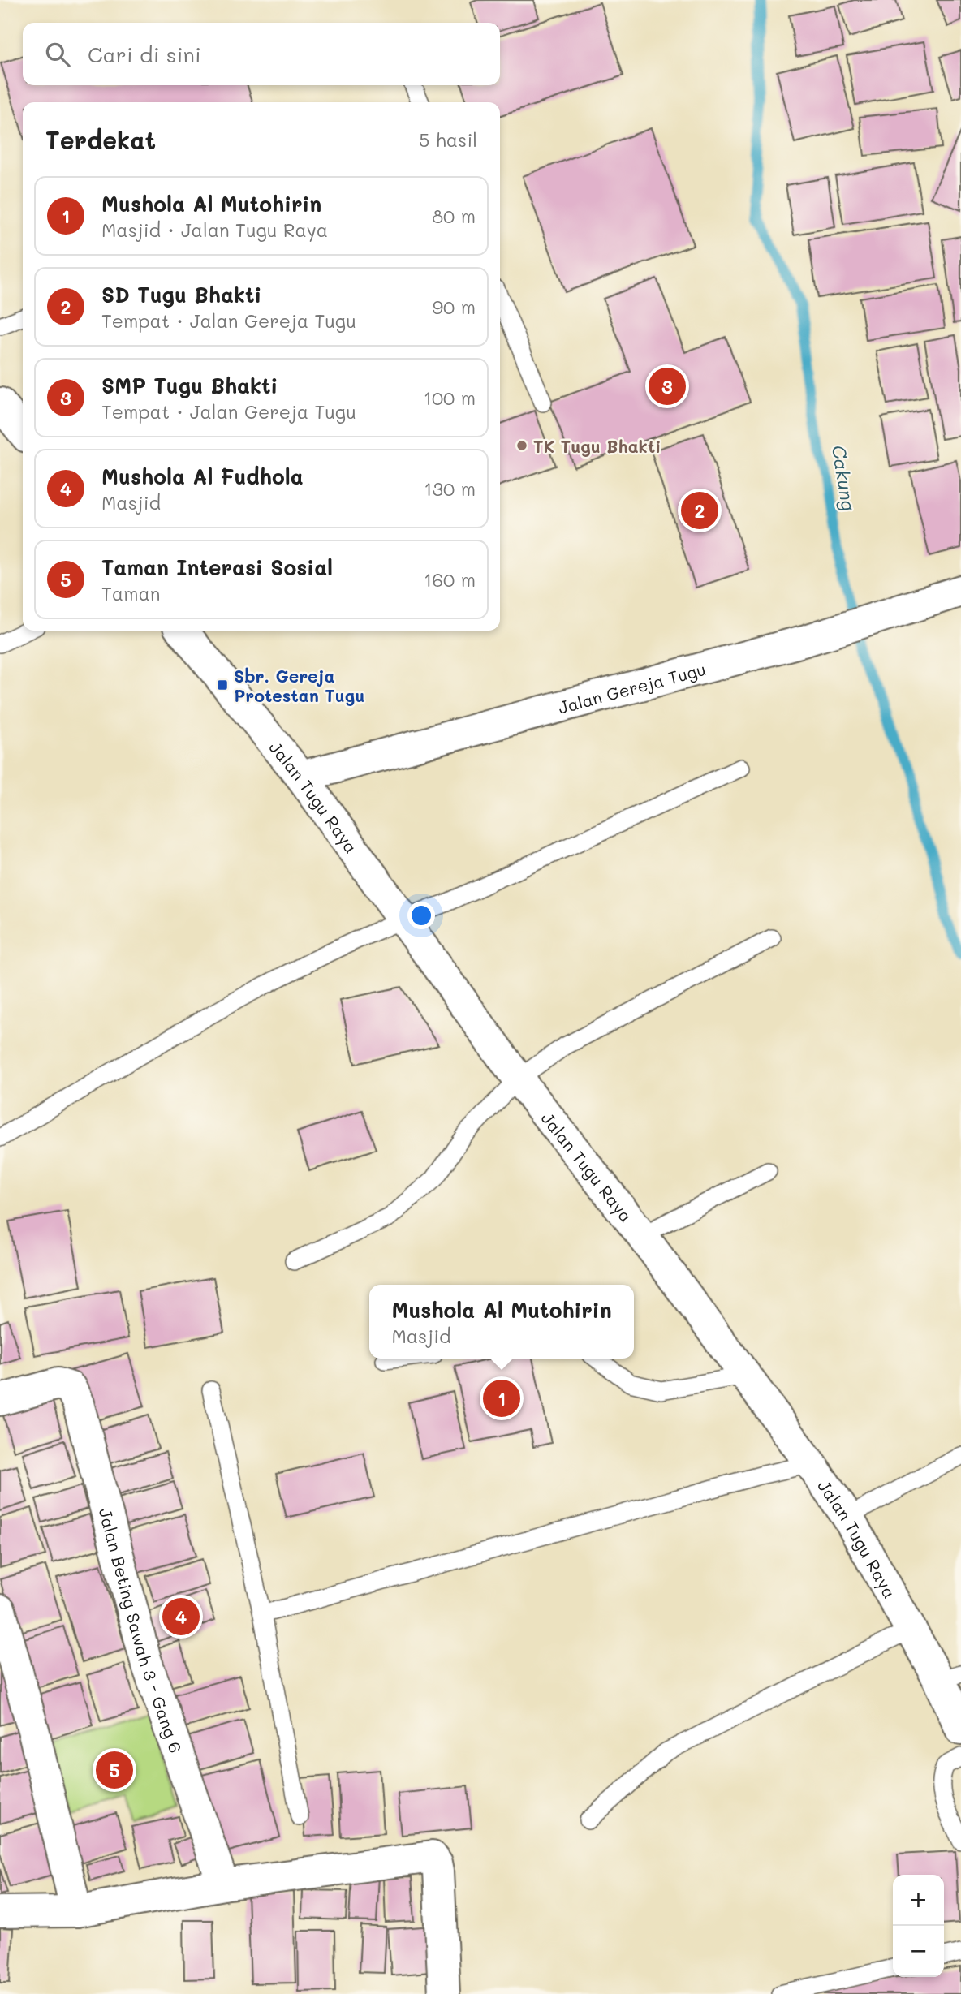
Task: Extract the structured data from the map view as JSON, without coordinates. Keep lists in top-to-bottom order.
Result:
{
  "streets": {
    "street": ["Jalan Gereja Tugu", "Jalan Tugu Raya", "Jalan Beting Sawah 3 - Gang 6"]
  },
  "crossings": [
    ["Jalan Gereja Tugu", "Jalan Tugu Raya"]
  ],
  "water": ["Cakung"],
  "places": {
    "other": ["TK Tugu Bhakti"],
    "transit": ["Sbr. Gereja Protestan Tugu"]
  },
  "page": {
    "search": "Cari di sini",
    "heading": ["Terdekat", "5 hasil"],
    "list": [
      {
        "mark": "1",
        "name": "Mushola Al Mutohirin",
        "note": "Masjid · Jalan Tugu Raya",
        "value": "80 m"
      },
      {
        "mark": "2",
        "name": "SD Tugu Bhakti",
        "note": "Tempat · Jalan Gereja Tugu",
        "value": "90 m"
      },
      {
        "mark": "3",
        "name": "SMP Tugu Bhakti",
        "note": "Tempat · Jalan Gereja Tugu",
        "value": "100 m"
      },
      {
        "mark": "4",
        "name": "Mushola Al Fudhola",
        "note": "Masjid",
        "value": "130 m"
      },
      {
        "mark": "5",
        "name": "Taman Interasi Sosial",
        "note": "Taman",
        "value": "160 m"
      }
    ],
    "pins": [
      "3",
      "2",
      "1",
      "4",
      "5"
    ],
    "popup": ["Mushola Al Mutohirin", "Masjid"],
    "map_buttons": ["+", "−"]
  }
}
